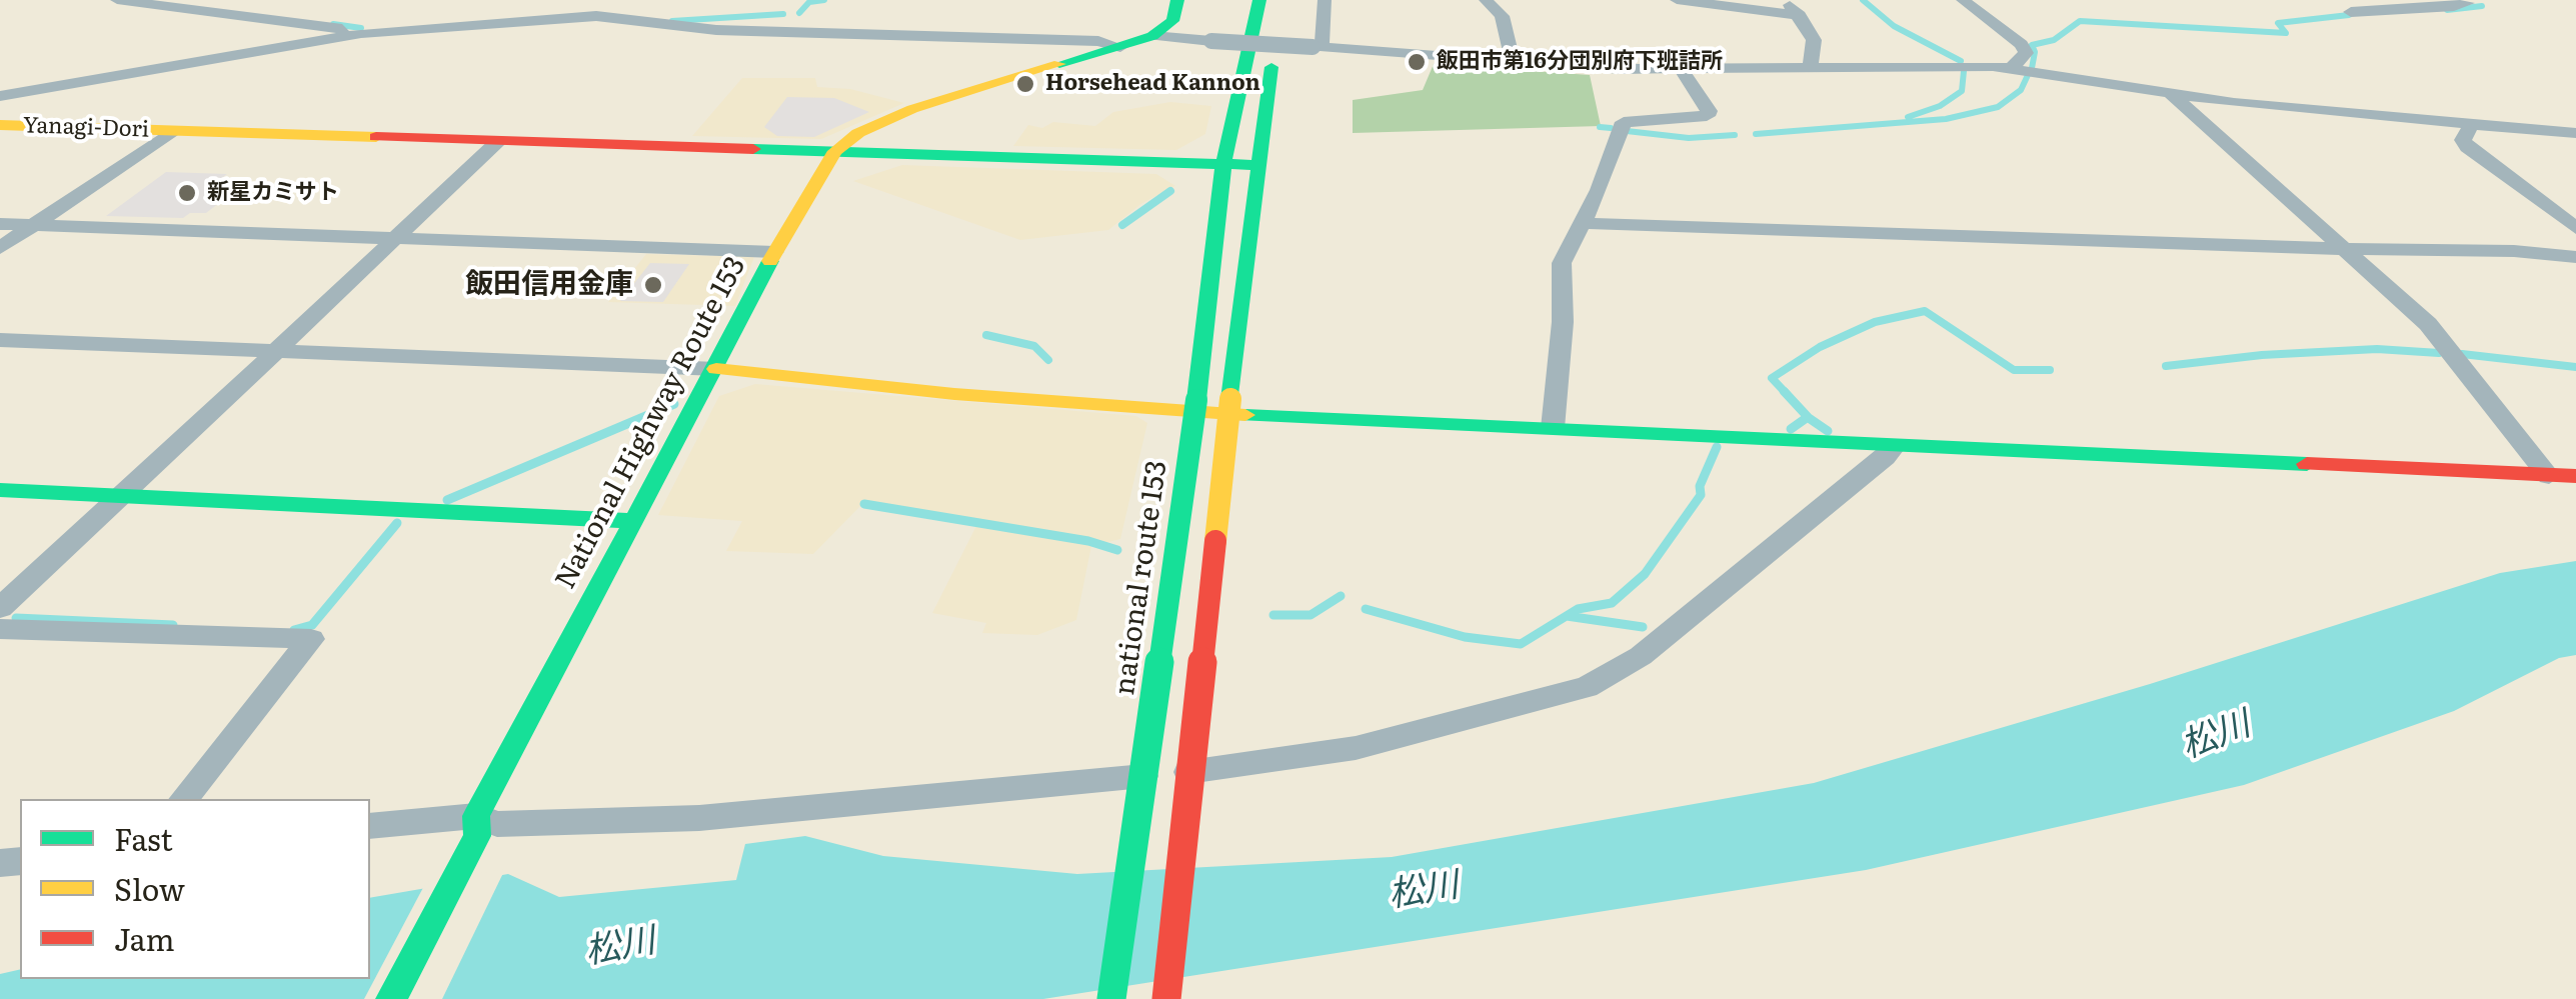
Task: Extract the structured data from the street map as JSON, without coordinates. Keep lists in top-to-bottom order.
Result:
{
  "streets": {
    "main road": ["Yanagi-Dori", "National Highway Route 153", "national route 153"]
  },
  "crossings": [
    ["Yanagi-Dori", "National Highway Route 153"],
    ["Yanagi-Dori", "national route 153"]
  ],
  "water": ["松川"],
  "places": [
    "飯田市第16分団別府下班詰所",
    "Horsehead Kannon",
    "新星カミサト",
    "飯田信用金庫"
  ],
  "legend": ["Fast", "Slow", "Jam"]
}
